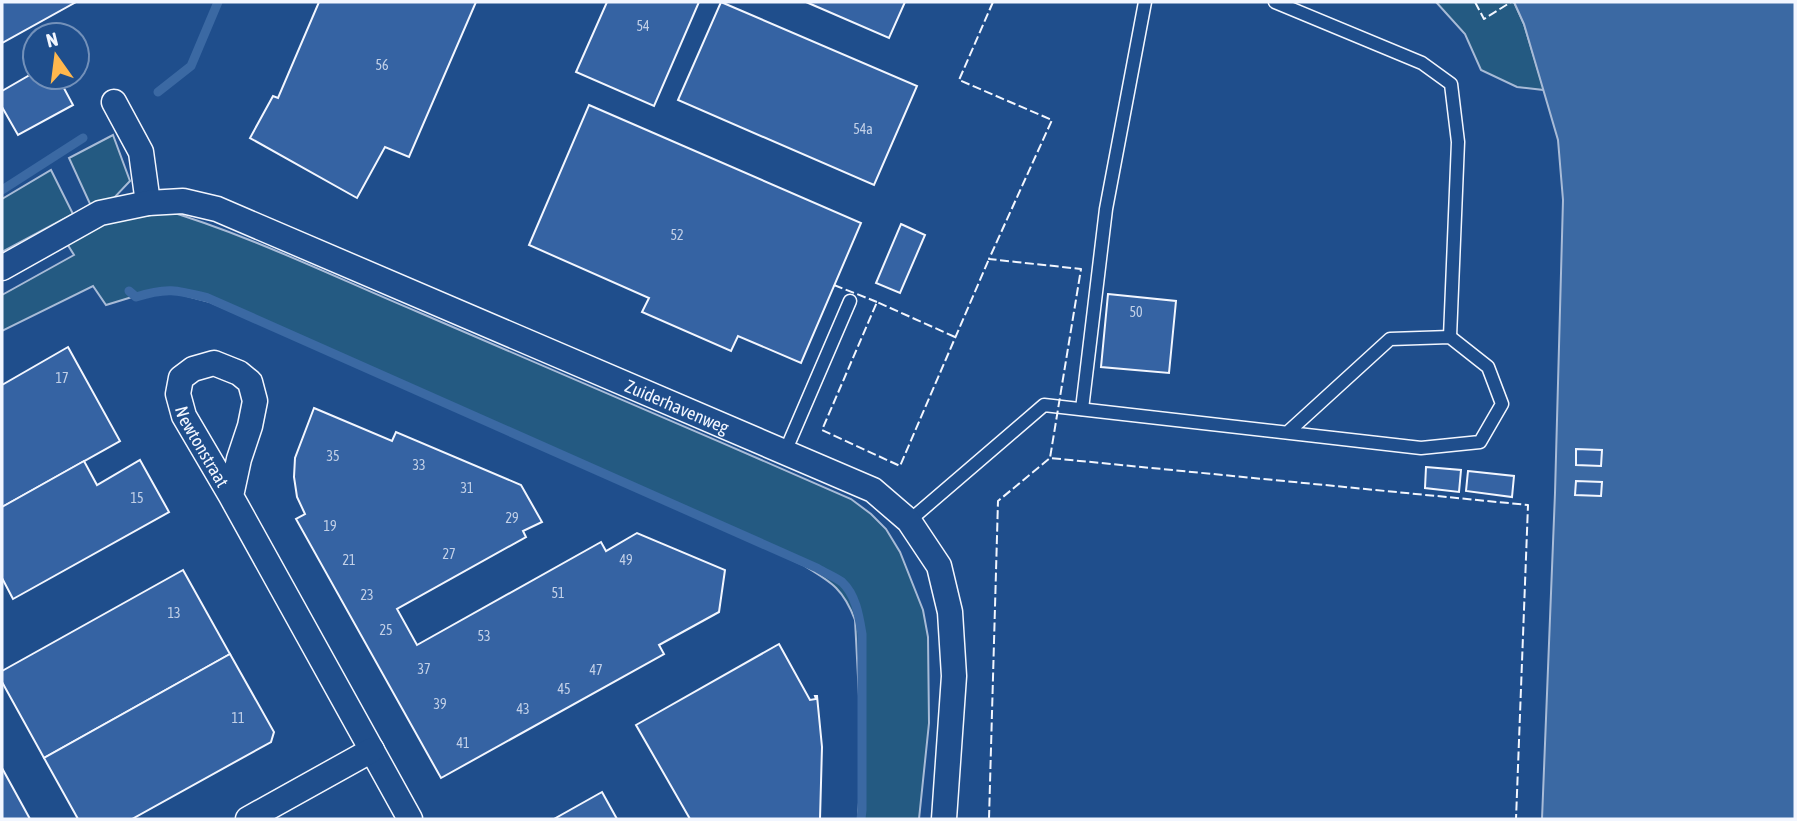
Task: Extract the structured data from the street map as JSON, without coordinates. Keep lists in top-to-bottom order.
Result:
{
  "streets": {
    "street": ["Zuiderhavenweg", "Newtonstraat"]
  },
  "house_numbers": [
    "54",
    "56",
    "54a",
    "52",
    "50",
    "17",
    "35",
    "33",
    "31",
    "15",
    "29",
    "19",
    "27",
    "21",
    "49",
    "51",
    "23",
    "13",
    "25",
    "53",
    "37",
    "47",
    "45",
    "39",
    "43",
    "11",
    "41"
  ],
  "north": "top"
}
